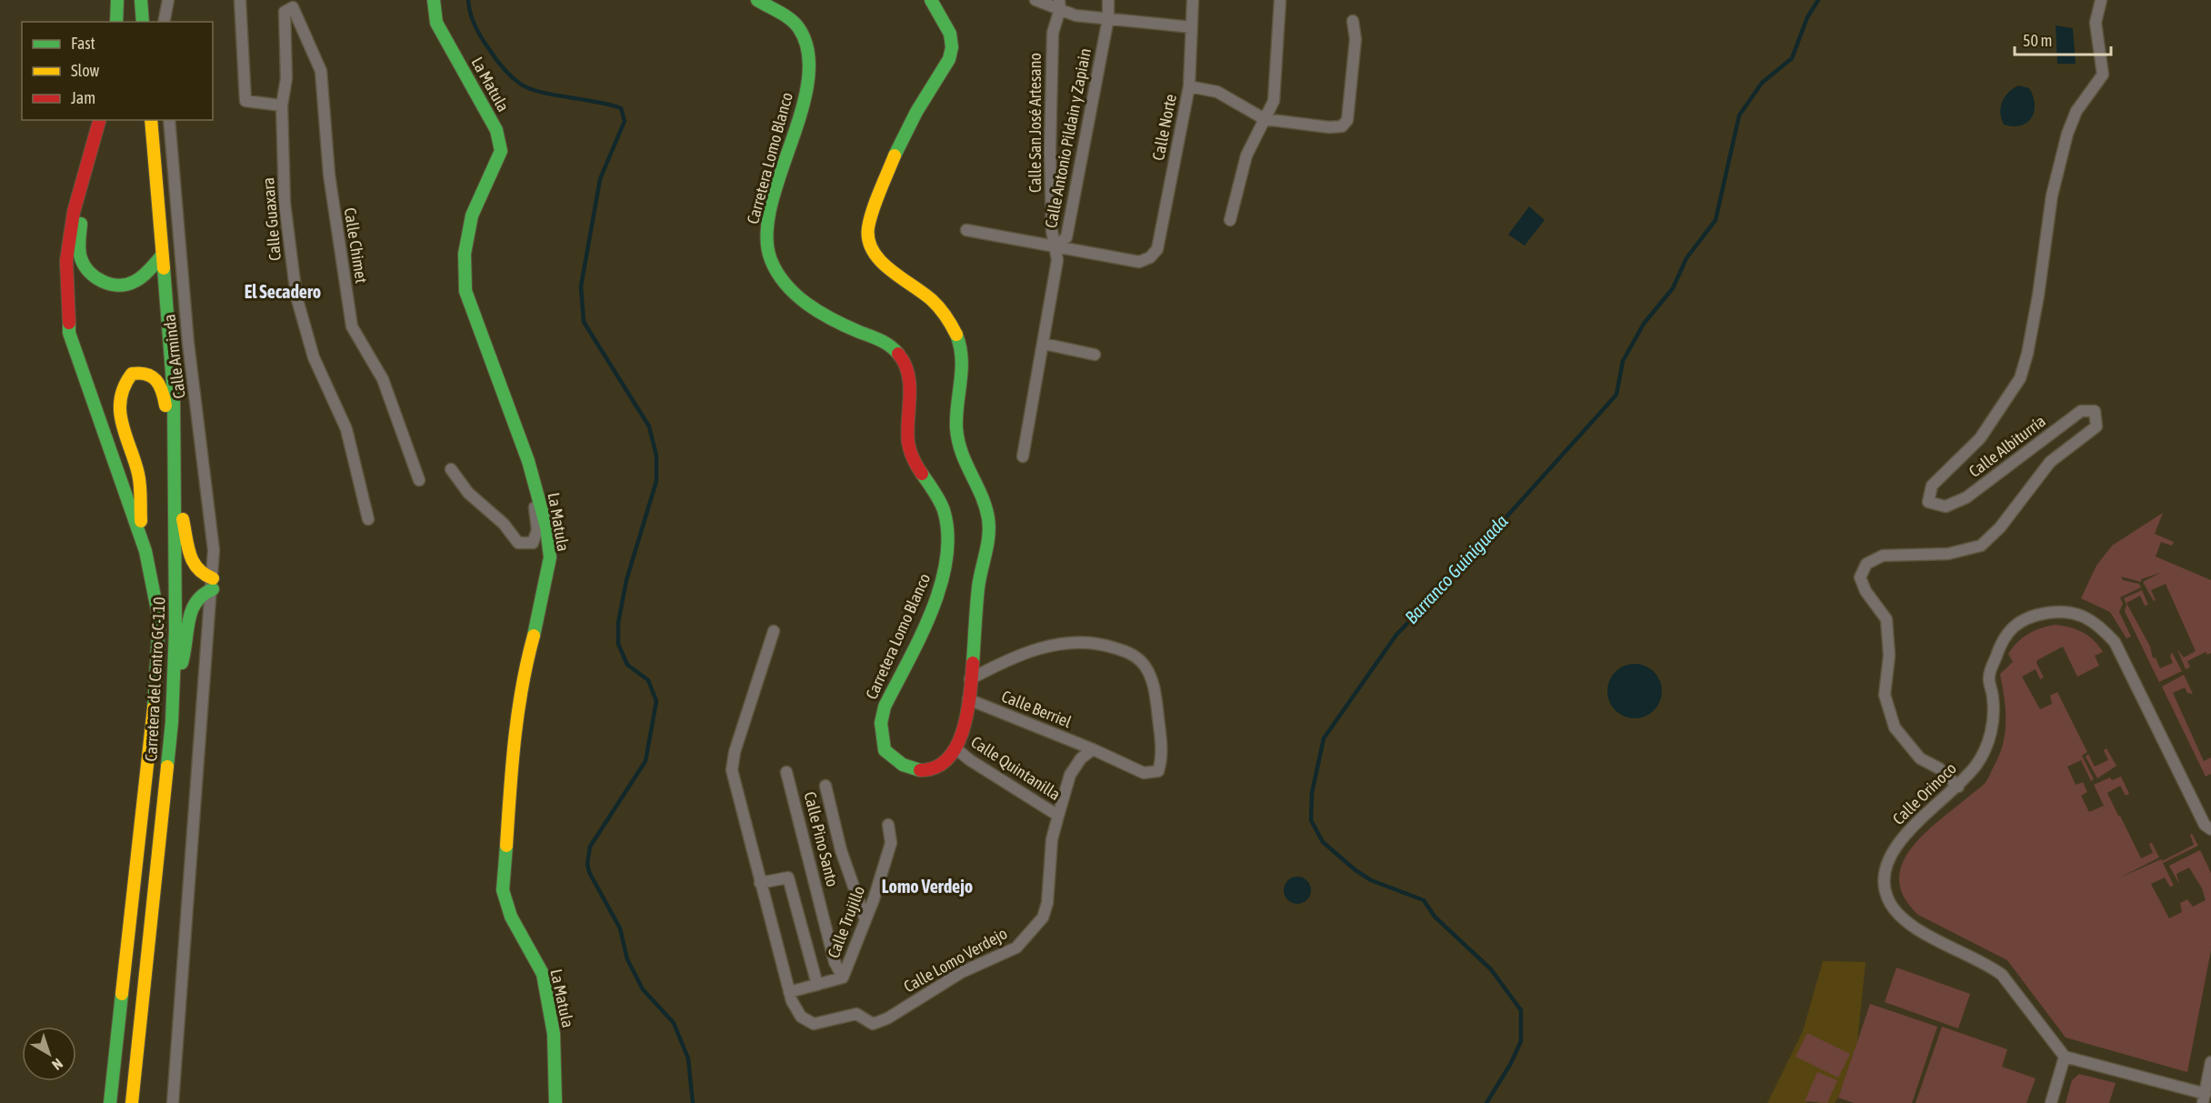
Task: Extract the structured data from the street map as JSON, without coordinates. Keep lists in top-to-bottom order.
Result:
{
  "streets": {
    "street": [
      "La Matula",
      "Calle San José Artesano",
      "Calle Norte",
      "Calle Antonio Pildain y Zapiain",
      "Carretera Lomo Blanco",
      "Calle Guaxara",
      "Calle Chimet",
      "Calle Arminda",
      "Calle Albiturría",
      "Carretera del Centro GC-110",
      "Calle Berriel",
      "Calle Quintanilla",
      "Calle Orinoco",
      "Calle Pino Santo",
      "Calle Trujillo",
      "Calle Lomo Verdejo"
    ]
  },
  "crossings": [
    ["Calle San José Artesano", "Calle Norte"],
    ["Calle San José Artesano", "Calle Antonio Pildain y Zapiain"],
    ["Calle Norte", "Calle Antonio Pildain y Zapiain"],
    ["Carretera Lomo Blanco", "Calle Quintanilla"],
    ["Calle Guaxara", "Calle Chimet"],
    ["Calle Albiturría", "Calle Orinoco"],
    ["Calle Berriel", "Calle Lomo Verdejo"],
    ["Calle Quintanilla", "Calle Lomo Verdejo"],
    ["Calle Pino Santo", "Calle Trujillo"],
    ["Calle Trujillo", "Calle Lomo Verdejo"]
  ],
  "districts": ["El Secadero", "Lomo Verdejo"],
  "water": ["Barranco Guiniguada"],
  "legend": ["Fast", "Slow", "Jam"],
  "scale_bar": "50 m",
  "north": "bottom right"
}
